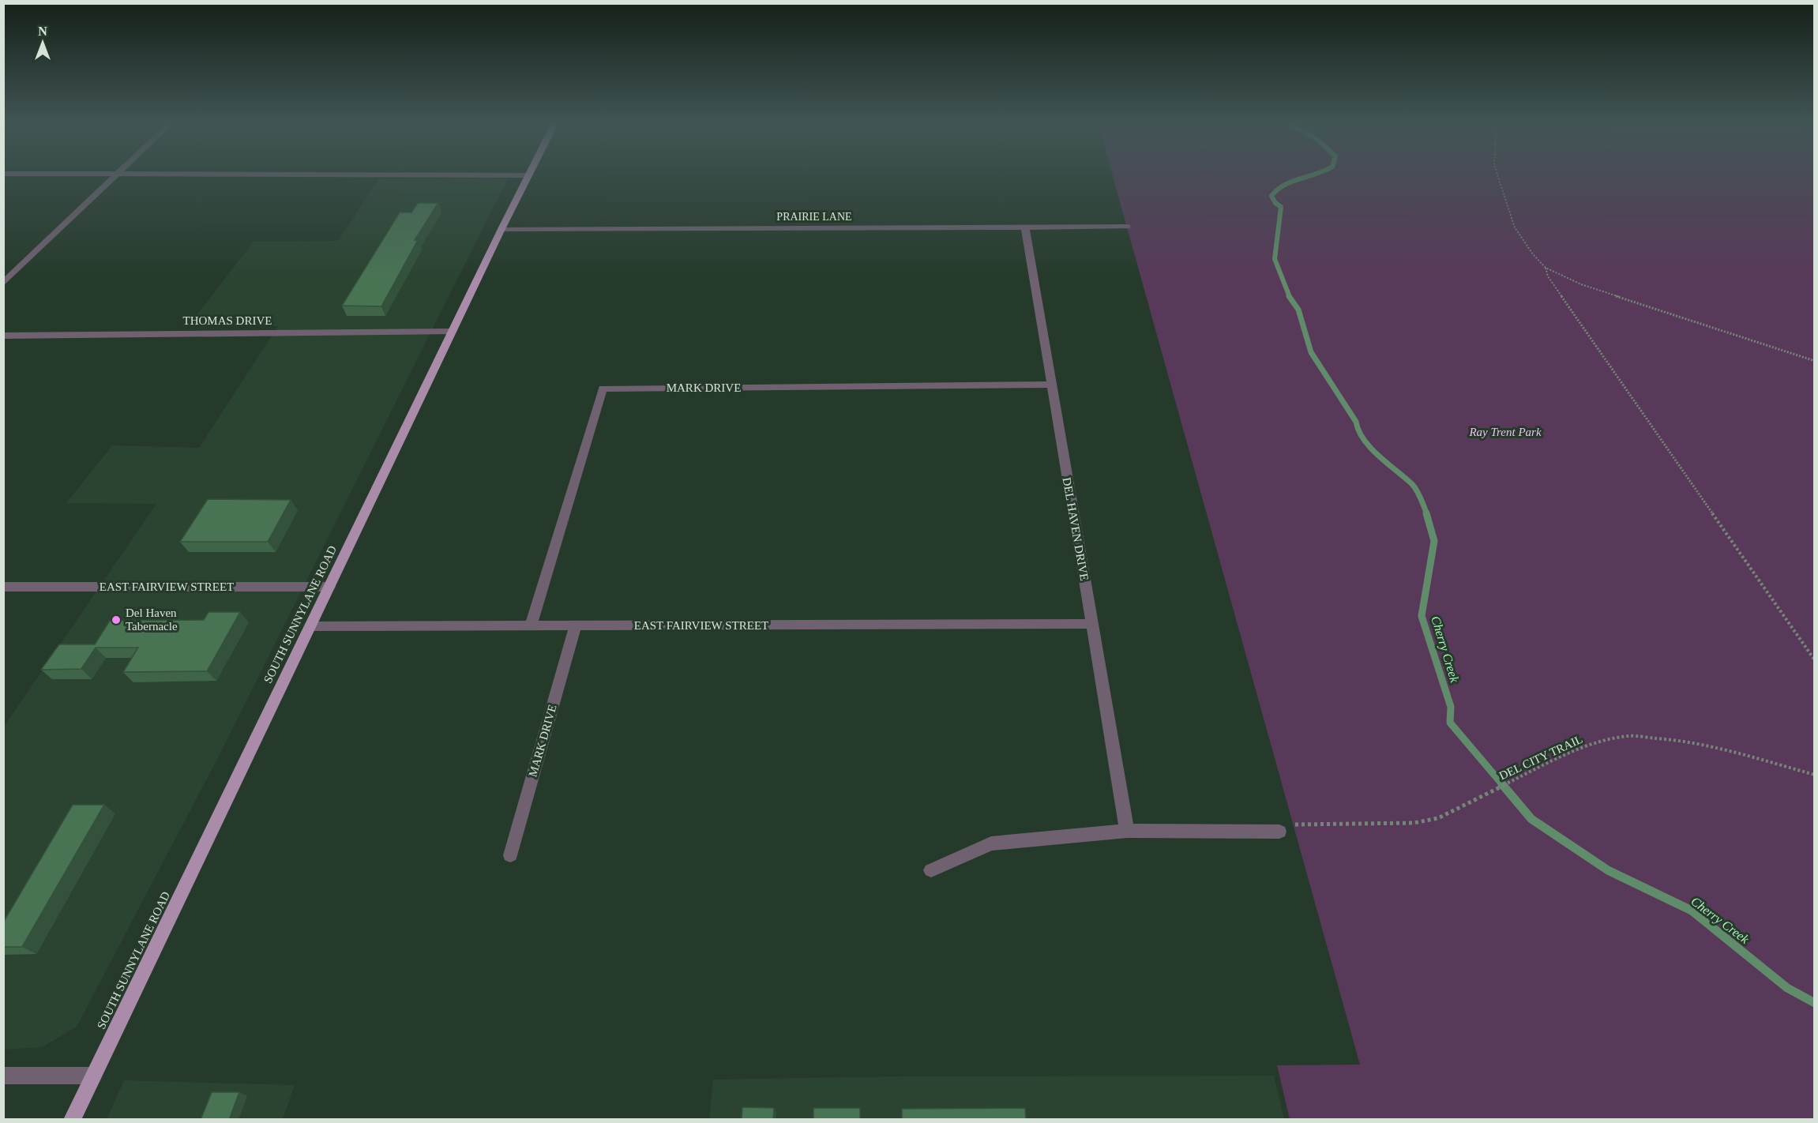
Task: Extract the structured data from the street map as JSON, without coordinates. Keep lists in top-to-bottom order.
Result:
{
  "streets": {
    "main road": ["SOUTH SUNNYLANE ROAD"],
    "street": [
      "PRAIRIE LANE",
      "THOMAS DRIVE",
      "MARK DRIVE",
      "DEL HAVEN DRIVE",
      "EAST FAIRVIEW STREET"
    ],
    "path": ["DEL CITY TRAIL"]
  },
  "crossings": [
    ["PRAIRIE LANE", "DEL HAVEN DRIVE"],
    ["PRAIRIE LANE", "SOUTH SUNNYLANE ROAD"],
    ["THOMAS DRIVE", "SOUTH SUNNYLANE ROAD"],
    ["MARK DRIVE", "DEL HAVEN DRIVE"],
    ["MARK DRIVE", "EAST FAIRVIEW STREET"],
    ["DEL HAVEN DRIVE", "EAST FAIRVIEW STREET"],
    ["EAST FAIRVIEW STREET", "SOUTH SUNNYLANE ROAD"]
  ],
  "water": ["Cherry Creek"],
  "parks": ["Ray Trent Park"],
  "places": ["Del Haven Tabernacle"],
  "north": "top"
}
